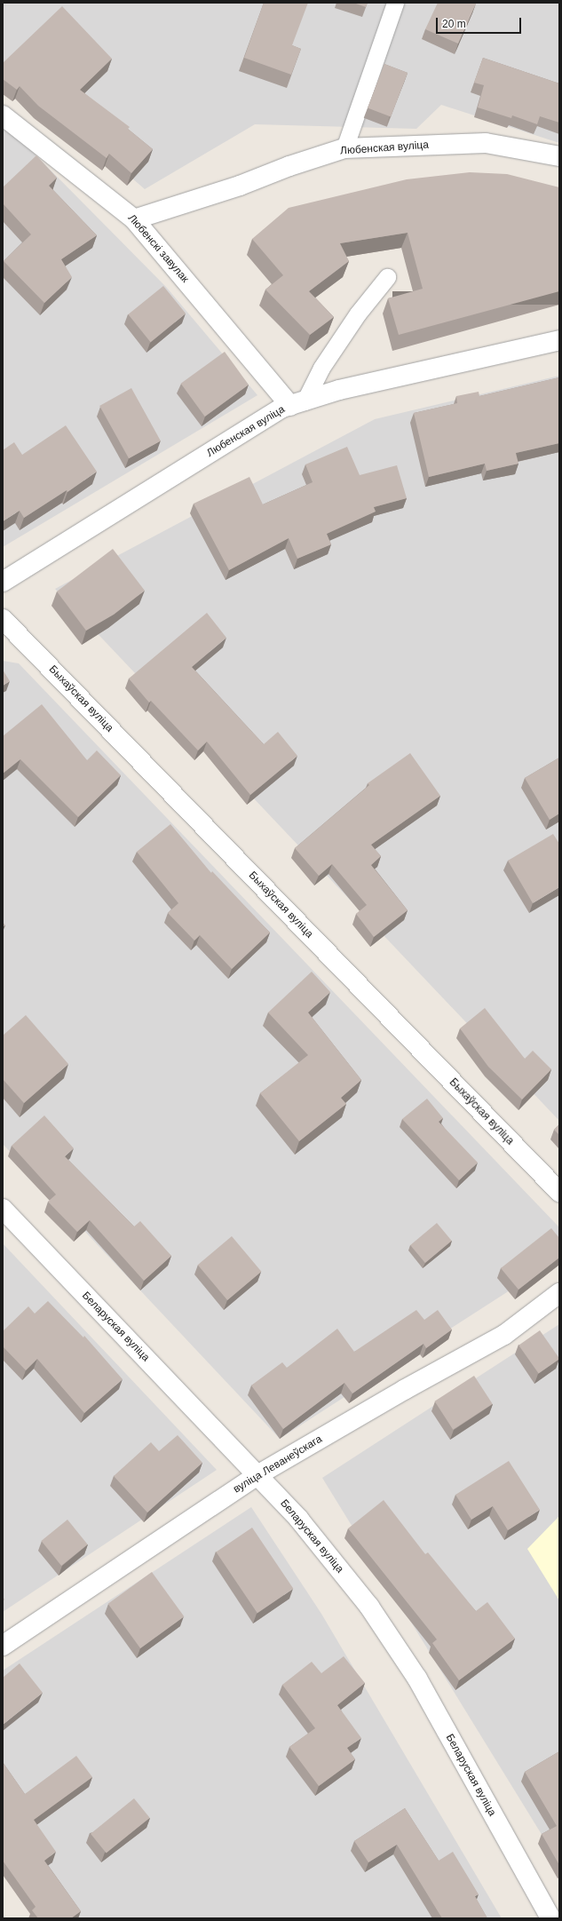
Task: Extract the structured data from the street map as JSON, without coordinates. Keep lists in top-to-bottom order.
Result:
{
  "streets": {
    "street": [
      "Любенская вуліца",
      "Любенскі завулак",
      "Быхаўская вуліца",
      "Беларуская вуліца",
      "вуліца Леванеўскага"
    ]
  },
  "crossings": [
    ["Любенская вуліца", "Любенскі завулак"],
    ["Беларуская вуліца", "вуліца Леванеўскага"]
  ],
  "scale_bar": "20 m"
}
